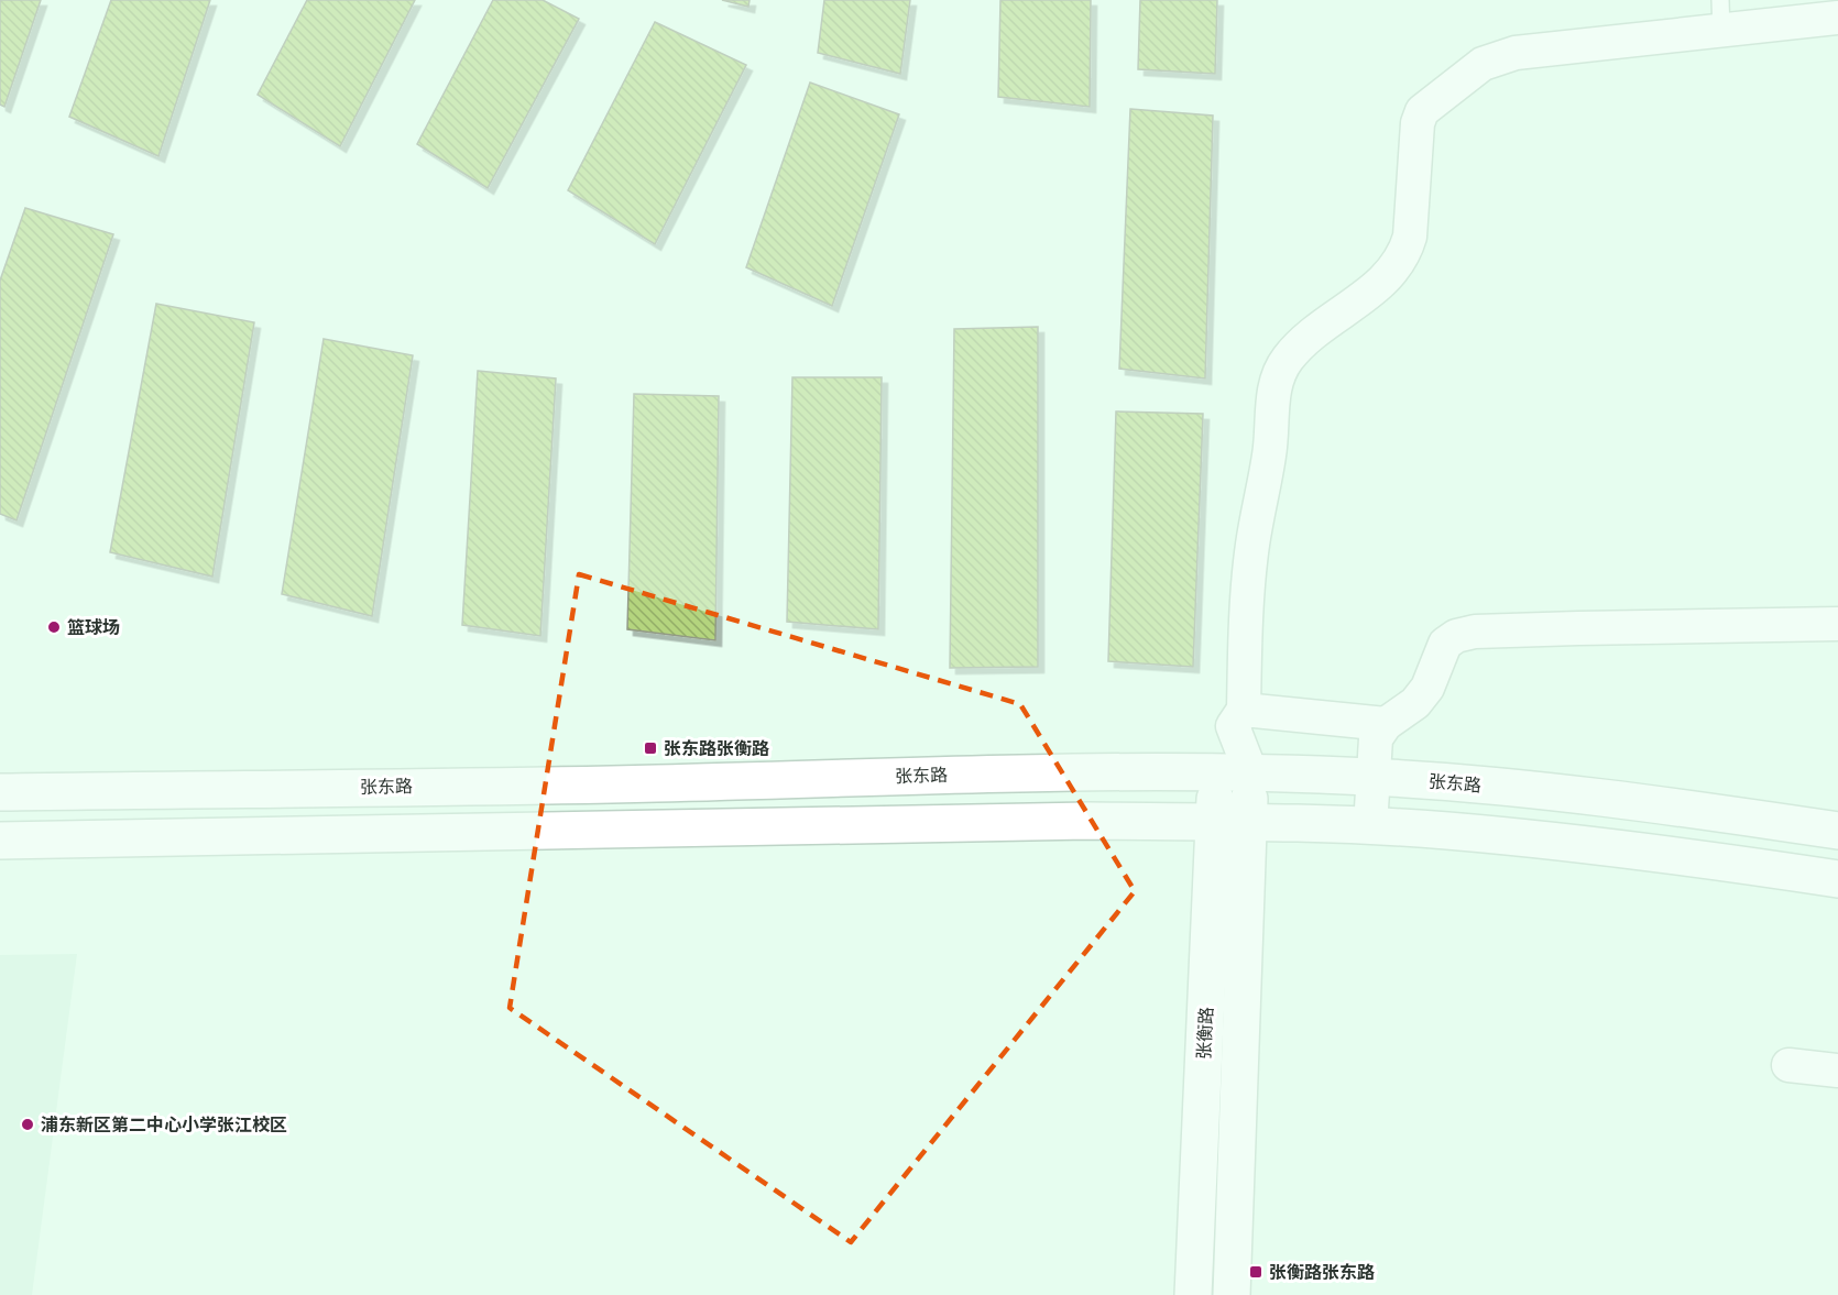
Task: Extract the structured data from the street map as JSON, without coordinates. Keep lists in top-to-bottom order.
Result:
{
  "streets": {
    "main road": ["张东路", "张衡路"]
  },
  "crossings": [
    ["张东路", "张衡路"]
  ],
  "places": {
    "other": ["篮球场", "浦东新区第二中心小学张江校区"],
    "transit": ["张东路张衡路", "张衡路张东路"]
  }
}
